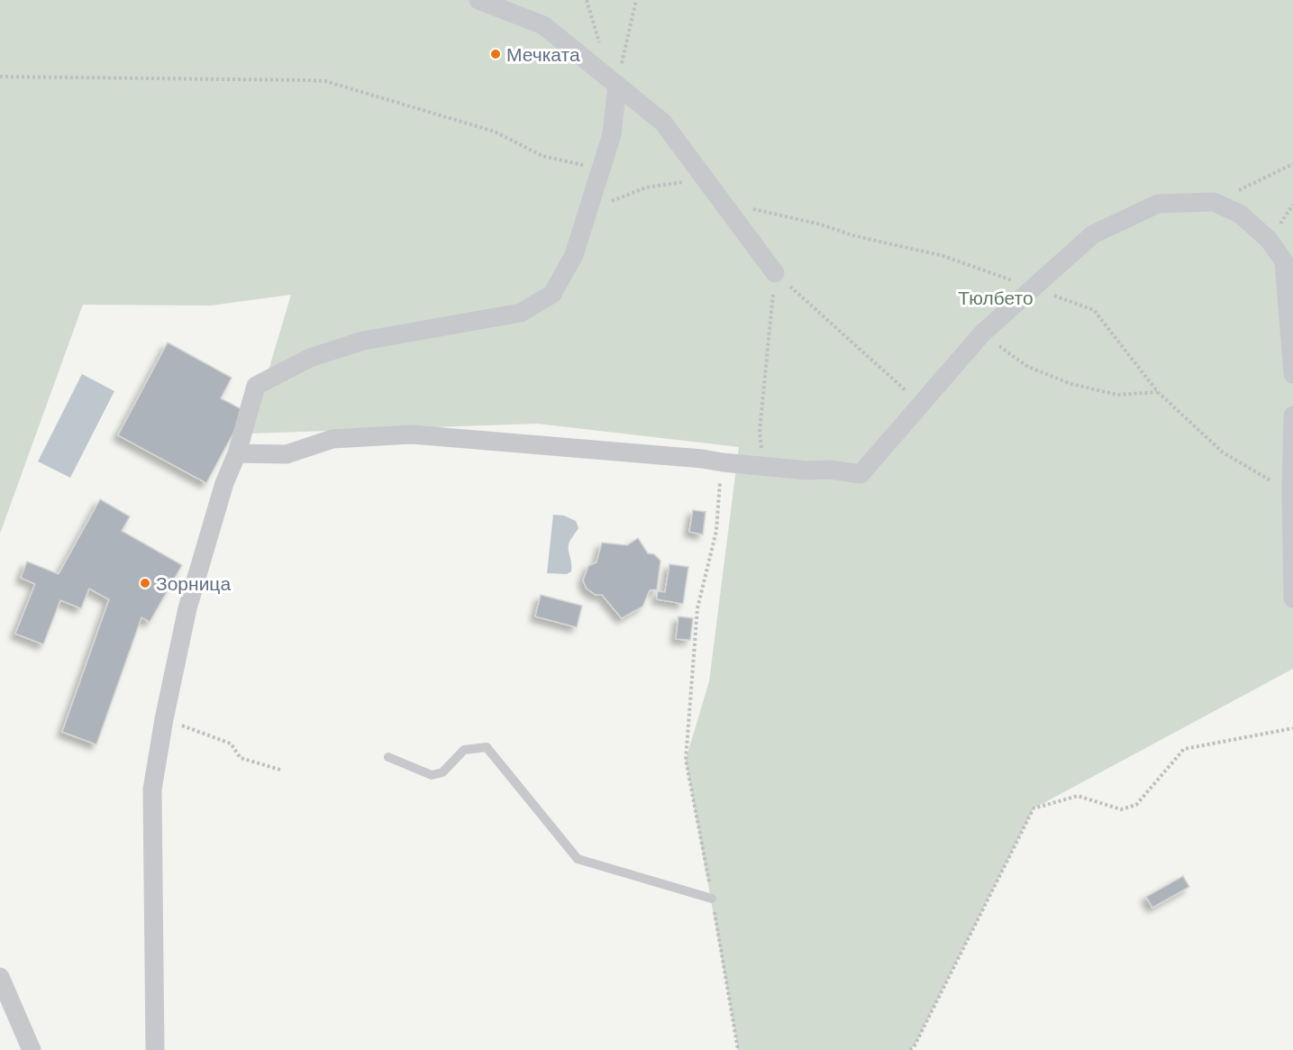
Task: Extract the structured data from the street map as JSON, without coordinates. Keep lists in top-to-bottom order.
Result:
{
  "parks": ["Тюлбето"],
  "places": ["Мечката", "Зорница"]
}
